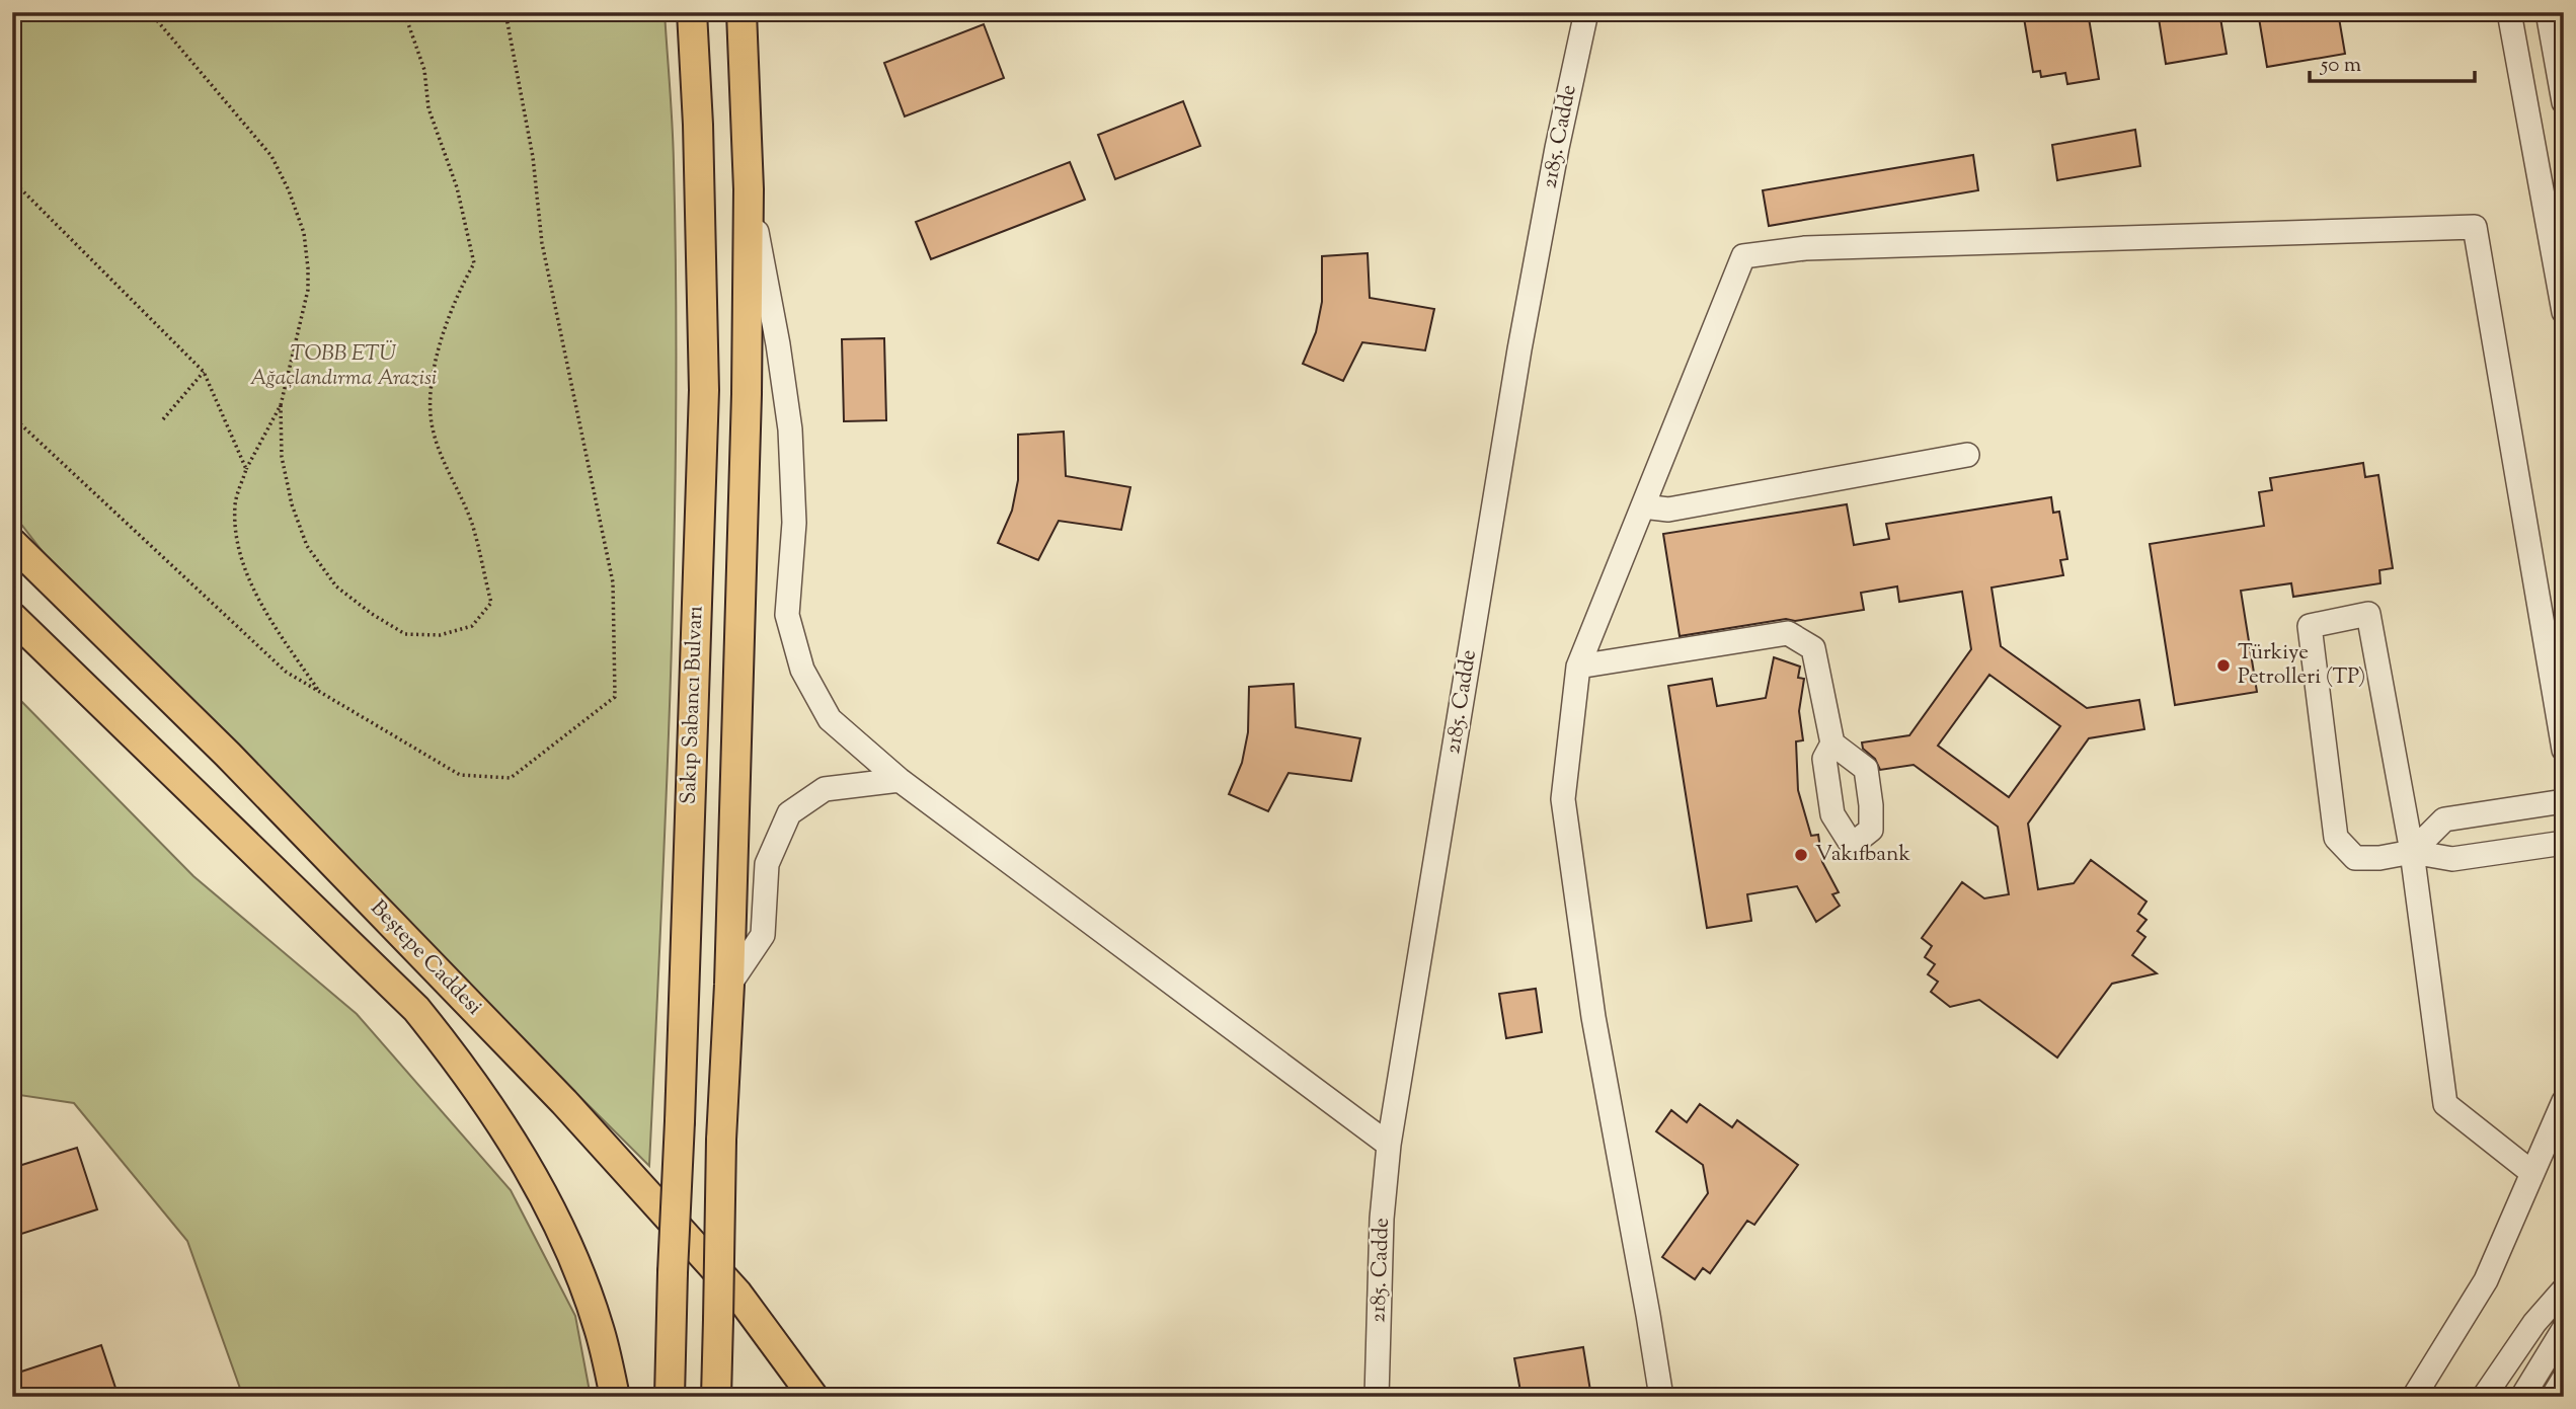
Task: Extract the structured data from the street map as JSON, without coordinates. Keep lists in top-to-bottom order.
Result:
{
  "streets": {
    "main road": ["Sakıp Sabancı Bulvarı", "Beştepe Caddesi"],
    "street": ["2185. Cadde"]
  },
  "parks": ["TOBB ETÜ Ağaçlandırma Arazisi"],
  "places": ["Türkiye Petrolleri (TP)", "Vakıfbank"],
  "scale_bar": "50 m"
}
